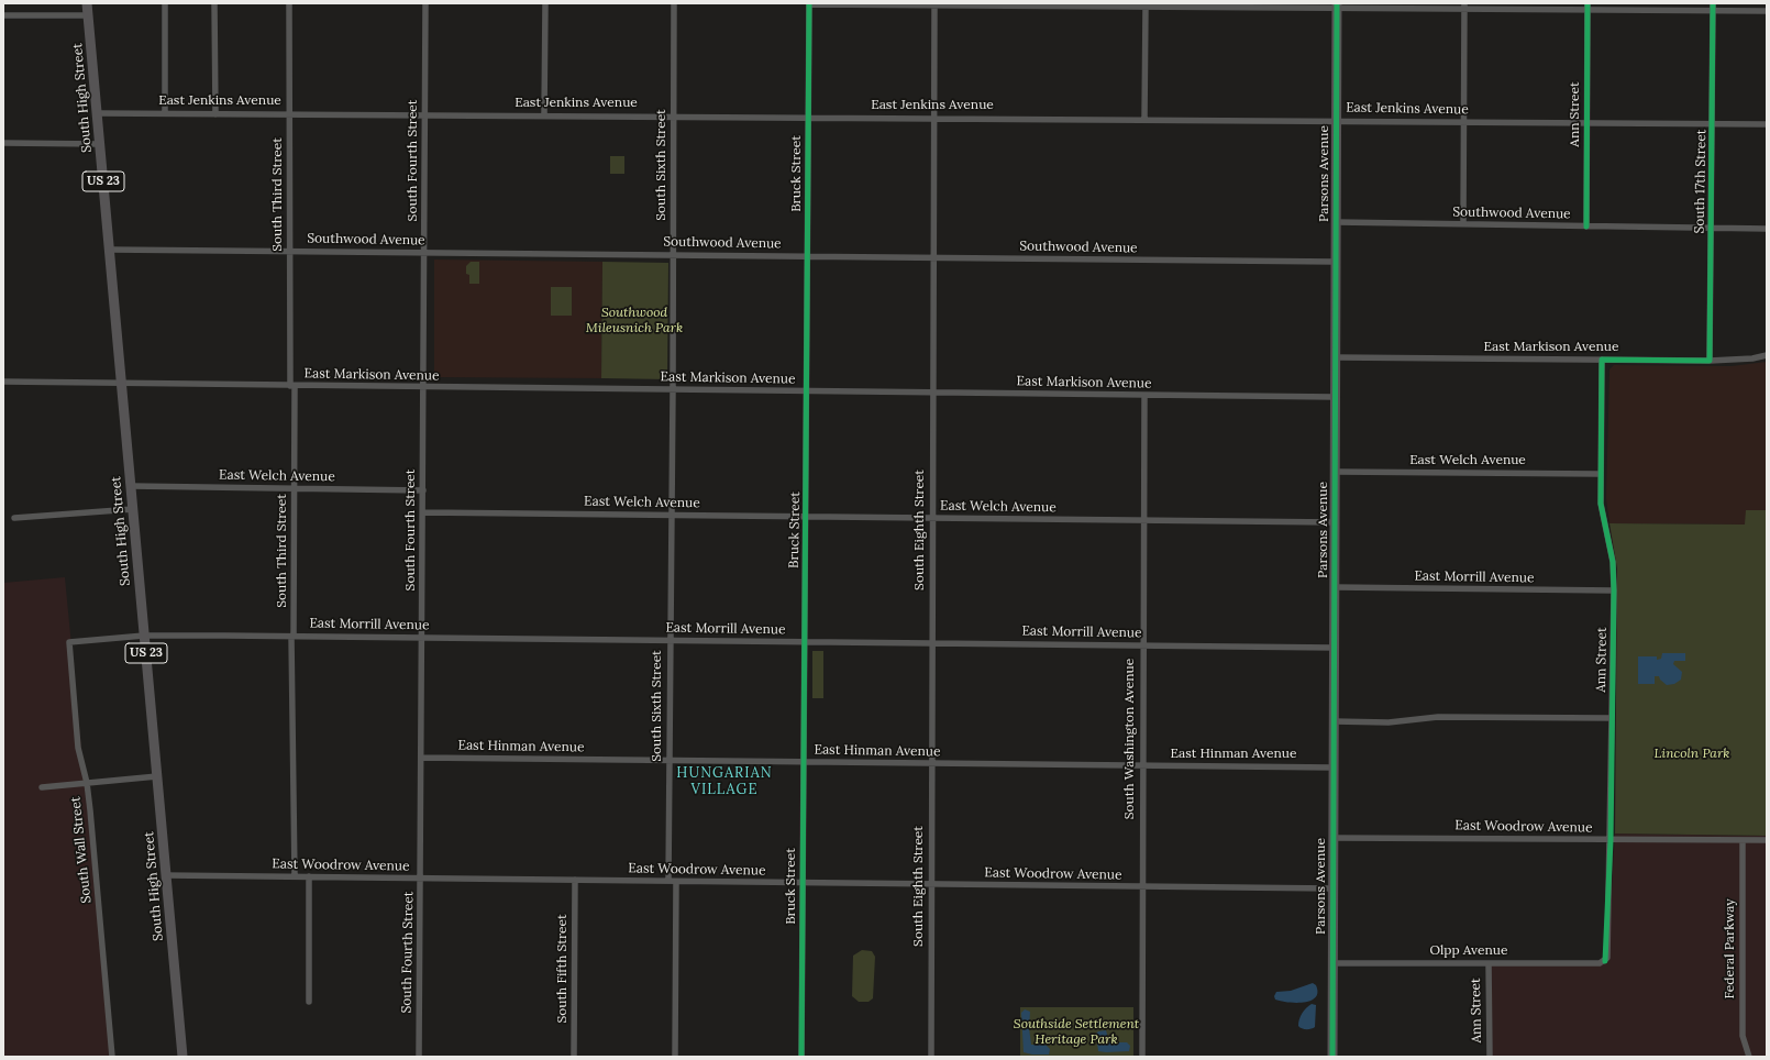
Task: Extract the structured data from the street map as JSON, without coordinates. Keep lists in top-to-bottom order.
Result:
{
  "streets": {
    "main road": ["South High Street", "Parsons Avenue", "US 23"],
    "street": [
      "East Jenkins Avenue",
      "Ann Street",
      "South Fourth Street",
      "South Sixth Street",
      "Bruck Street",
      "South 17th Street",
      "South Third Street",
      "Southwood Avenue",
      "East Markison Avenue",
      "East Welch Avenue",
      "South Eighth Street",
      "East Morrill Avenue",
      "South Washington Avenue",
      "East Hinman Avenue",
      "East Woodrow Avenue",
      "South Wall Street",
      "Federal Parkway",
      "Olpp Avenue",
      "South Fifth Street"
    ]
  },
  "crossings": [
    ["South High Street", "East Jenkins Avenue"],
    ["South High Street", "Southwood Avenue"],
    ["South High Street", "East Markison Avenue"],
    ["South High Street", "East Welch Avenue"],
    ["South High Street", "East Morrill Avenue"],
    ["South High Street", "East Woodrow Avenue"],
    ["East Jenkins Avenue", "Ann Street"],
    ["East Jenkins Avenue", "South Fourth Street"],
    ["East Jenkins Avenue", "South Sixth Street"],
    ["East Jenkins Avenue", "Bruck Street"],
    ["East Jenkins Avenue", "Parsons Avenue"],
    ["East Jenkins Avenue", "South 17th Street"],
    ["East Jenkins Avenue", "South Third Street"],
    ["East Jenkins Avenue", "South Eighth Street"],
    ["Ann Street", "Southwood Avenue"],
    ["Ann Street", "East Markison Avenue"],
    ["Ann Street", "East Welch Avenue"],
    ["Ann Street", "East Morrill Avenue"],
    ["Ann Street", "East Woodrow Avenue"],
    ["Ann Street", "Olpp Avenue"],
    ["South Fourth Street", "Southwood Avenue"],
    ["South Fourth Street", "East Markison Avenue"],
    ["South Fourth Street", "East Welch Avenue"],
    ["South Fourth Street", "East Morrill Avenue"],
    ["South Fourth Street", "East Hinman Avenue"],
    ["South Fourth Street", "East Woodrow Avenue"],
    ["South Sixth Street", "Southwood Avenue"],
    ["South Sixth Street", "East Markison Avenue"],
    ["South Sixth Street", "East Welch Avenue"],
    ["South Sixth Street", "East Morrill Avenue"],
    ["South Sixth Street", "East Hinman Avenue"],
    ["South Sixth Street", "East Woodrow Avenue"],
    ["Bruck Street", "Southwood Avenue"],
    ["Bruck Street", "East Markison Avenue"],
    ["Bruck Street", "East Welch Avenue"],
    ["Bruck Street", "East Morrill Avenue"],
    ["Bruck Street", "East Hinman Avenue"],
    ["Bruck Street", "East Woodrow Avenue"],
    ["Parsons Avenue", "Southwood Avenue"],
    ["Parsons Avenue", "East Markison Avenue"],
    ["Parsons Avenue", "East Welch Avenue"],
    ["Parsons Avenue", "East Morrill Avenue"],
    ["Parsons Avenue", "East Hinman Avenue"],
    ["Parsons Avenue", "East Woodrow Avenue"],
    ["Parsons Avenue", "Olpp Avenue"],
    ["South 17th Street", "Southwood Avenue"],
    ["South 17th Street", "East Markison Avenue"],
    ["South Third Street", "Southwood Avenue"],
    ["South Third Street", "East Markison Avenue"],
    ["South Third Street", "East Welch Avenue"],
    ["South Third Street", "East Morrill Avenue"],
    ["South Third Street", "East Woodrow Avenue"],
    ["Southwood Avenue", "South Eighth Street"],
    ["East Markison Avenue", "South Eighth Street"],
    ["East Markison Avenue", "South Washington Avenue"],
    ["East Welch Avenue", "South Eighth Street"],
    ["East Welch Avenue", "South Washington Avenue"],
    ["South Eighth Street", "East Morrill Avenue"],
    ["South Eighth Street", "East Hinman Avenue"],
    ["South Eighth Street", "East Woodrow Avenue"],
    ["East Morrill Avenue", "South Washington Avenue"],
    ["East Morrill Avenue", "South Wall Street"],
    ["South Washington Avenue", "East Hinman Avenue"],
    ["South Washington Avenue", "East Woodrow Avenue"],
    ["East Woodrow Avenue", "Federal Parkway"],
    ["East Woodrow Avenue", "South Fifth Street"]
  ],
  "districts": ["HUNGARIAN VILLAGE"],
  "parks": ["Southwood Mileusnich Park", "Lincoln Park", "Southside Settlement Heritage Park"]
}
